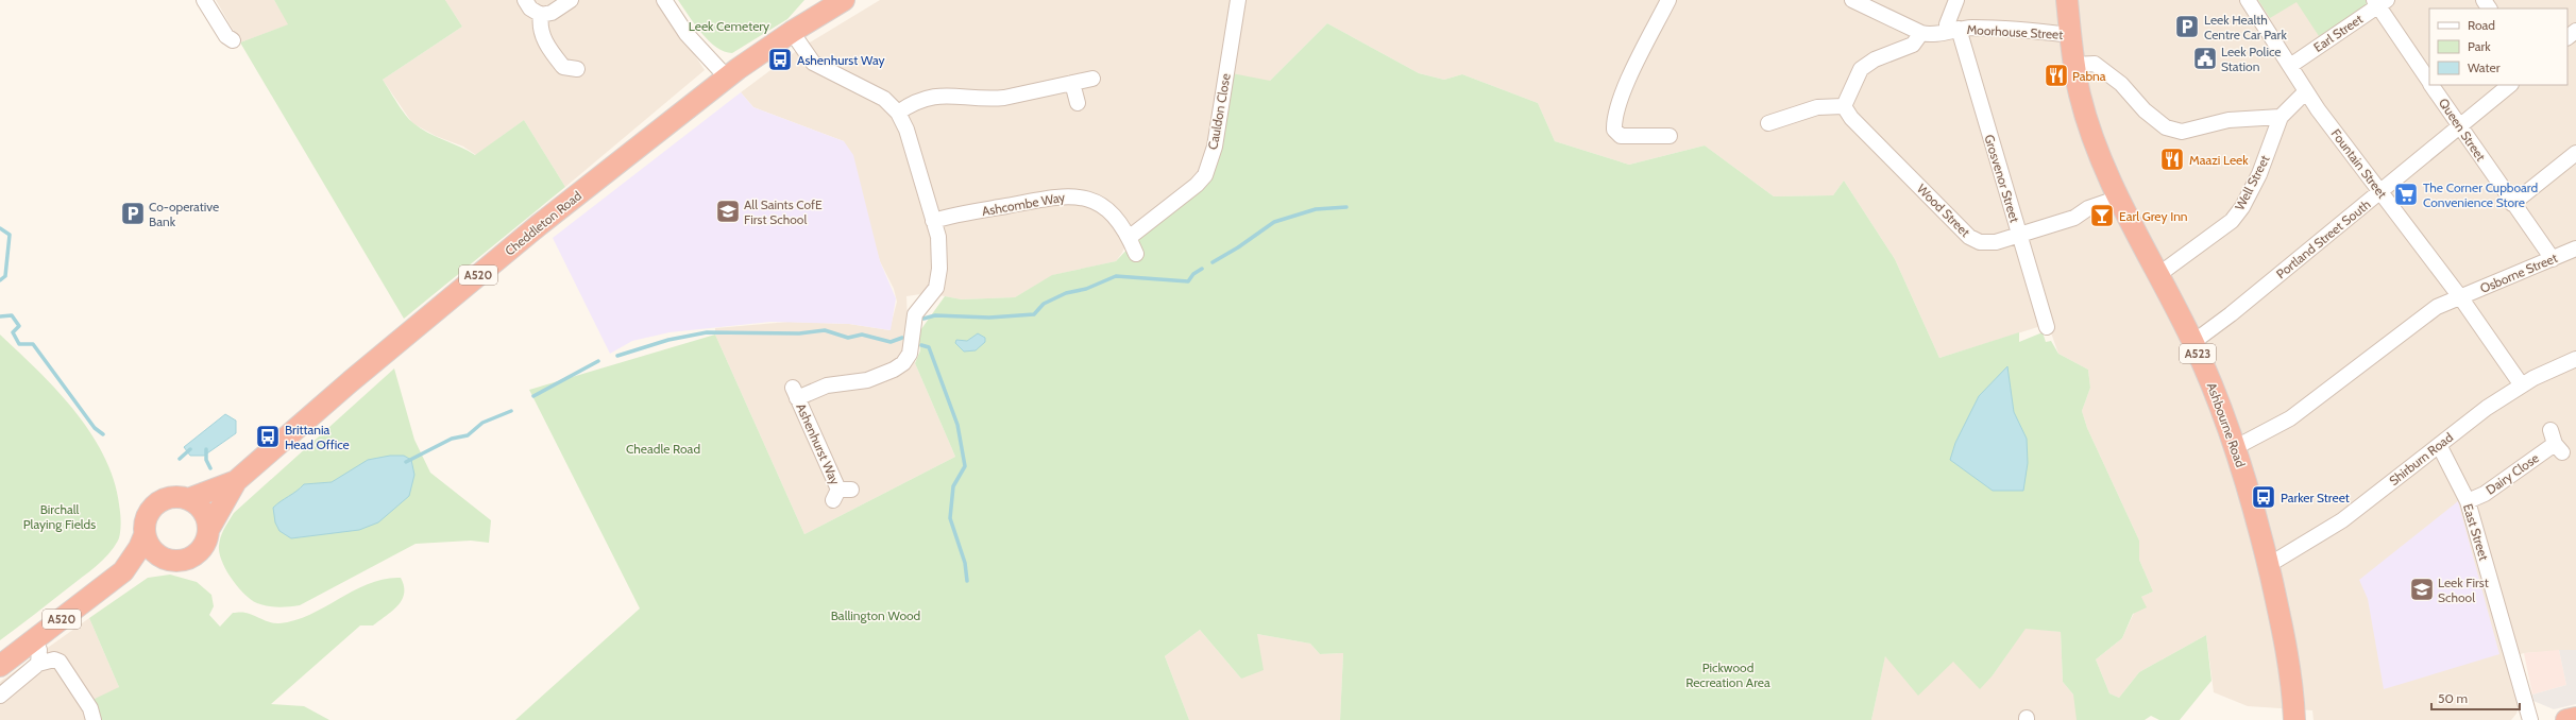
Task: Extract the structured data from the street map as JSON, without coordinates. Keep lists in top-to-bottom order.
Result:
{
  "streets": {
    "highway": [
      "Cheddleton Road",
      "A520",
      "A523",
      "Ashbourne Road"
    ],
    "street": [
      "Moorhouse Street",
      "Earl Street",
      "Cauldon Close",
      "Queen Street",
      "Fountain Street",
      "Grosvenor Street",
      "Well Street",
      "Ashcombe Way",
      "Wood Street",
      "Portland Street South",
      "Osborne Street",
      "Ashenhurst Way",
      "Shirburn Road",
      "Dairy Close",
      "East Street"
    ]
  },
  "crossings": [
    ["Moorhouse Street", "Grosvenor Street"],
    ["Moorhouse Street", "Ashbourne Road"],
    ["Earl Street", "Queen Street"],
    ["Earl Street", "Fountain Street"],
    ["Cauldon Close", "Ashcombe Way"],
    ["Queen Street", "Portland Street South"],
    ["Queen Street", "Osborne Street"],
    ["Fountain Street", "Well Street"],
    ["Fountain Street", "Portland Street South"],
    ["Fountain Street", "Osborne Street"],
    ["Fountain Street", "Shirburn Road"],
    ["Grosvenor Street", "Wood Street"],
    ["Well Street", "Ashbourne Road"],
    ["Ashcombe Way", "Ashenhurst Way"],
    ["Wood Street", "Ashbourne Road"],
    ["Cheddleton Road", "Ashenhurst Way"],
    ["Portland Street South", "Ashbourne Road"],
    ["Ashbourne Road", "Shirburn Road"],
    ["Shirburn Road", "East Street"],
    ["Dairy Close", "East Street"]
  ],
  "parks": [
    "Leek Cemetery",
    "Cheadle Road",
    "Birchall Playing Fields",
    "Ballington Wood",
    "Pickwood Recreation Area"
  ],
  "places": {
    "parking": ["Leek Health Centre Car Park", "Co-operative Bank"],
    "public building": ["Leek Police Station"],
    "bus stop": ["Ashenhurst Way", "Brittania Head Office", "Parker Street"],
    "restaurant": ["Pabna", "Maazi Leek"],
    "supermarket": ["The Corner Cupboard Convenience Store"],
    "school or university": ["All Saints CofE First School", "Leek First School"],
    "bar": ["Earl Grey Inn"]
  },
  "legend": ["Road", "Park", "Water"],
  "scale_bar": "50 m"
}
